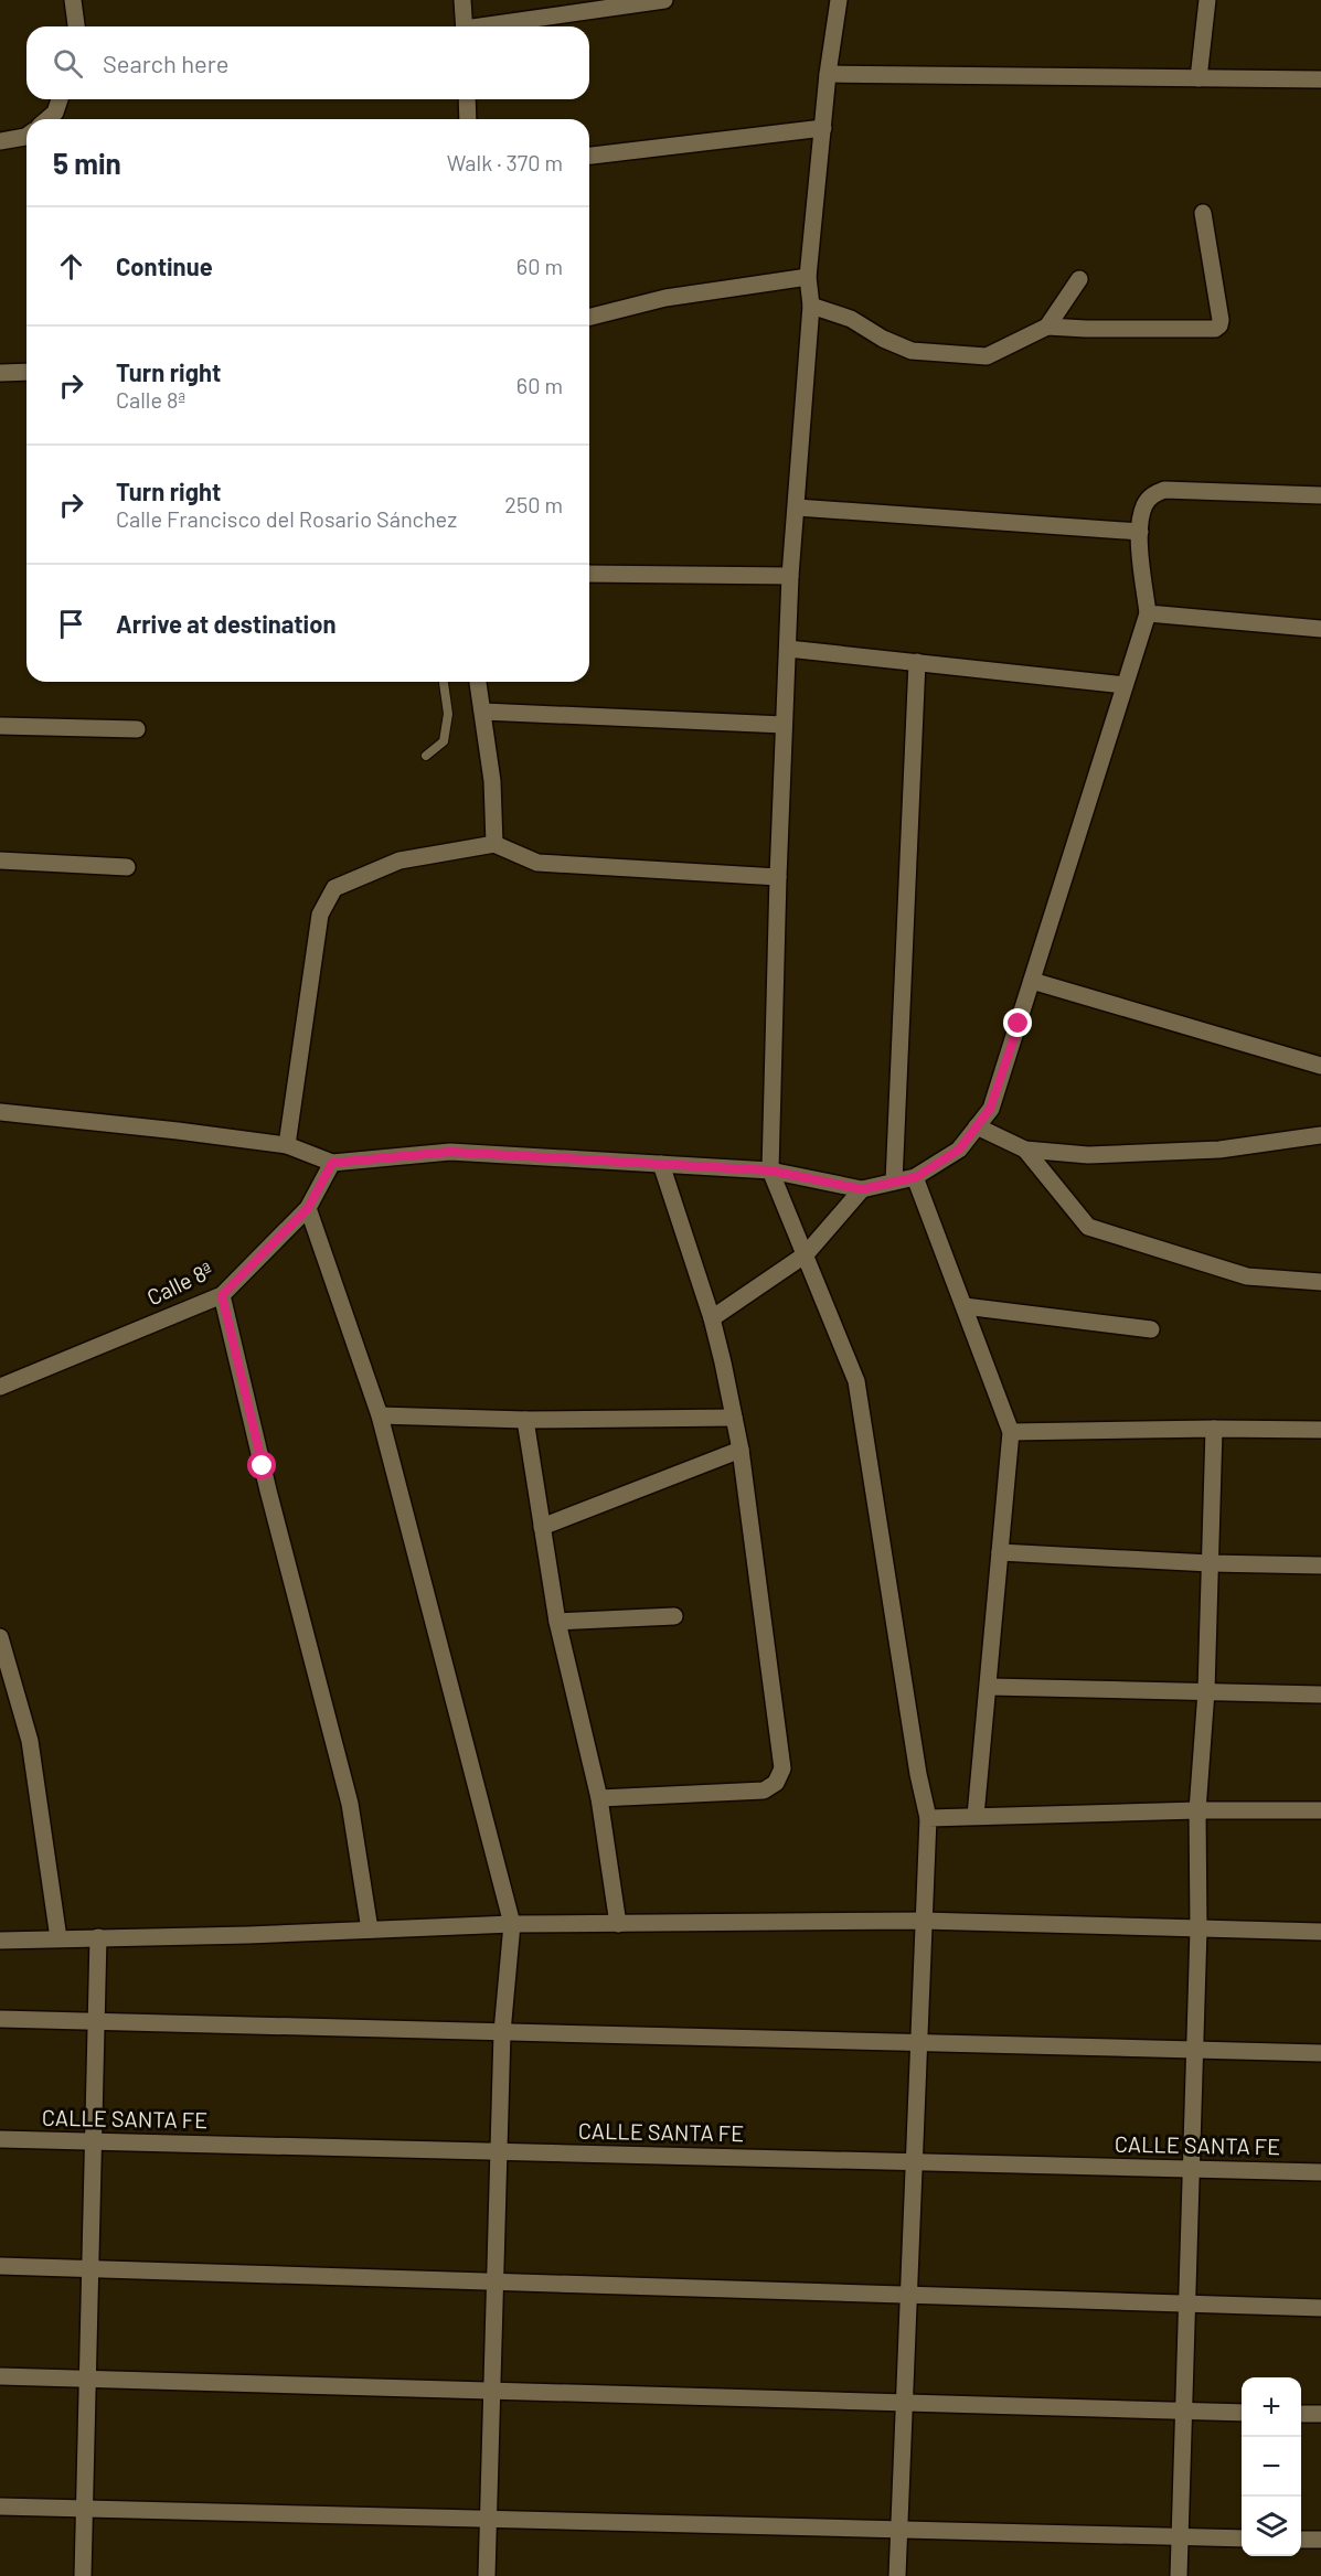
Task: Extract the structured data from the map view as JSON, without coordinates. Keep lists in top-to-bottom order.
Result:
{
  "streets": {
    "street": ["Calle 8ª", "CALLE SANTA FE"]
  },
  "page": {
    "search": "Search here",
    "heading": ["5 min", "Walk · 370 m"],
    "list": [
      ["Continue", "60 m"],
      ["Turn right", "Calle 8ª", "60 m"],
      ["Turn right", "Calle Francisco del Rosario Sánchez", "250 m"],
      "Arrive at destination"
    ],
    "map_buttons": ["+", "−"]
  }
}
